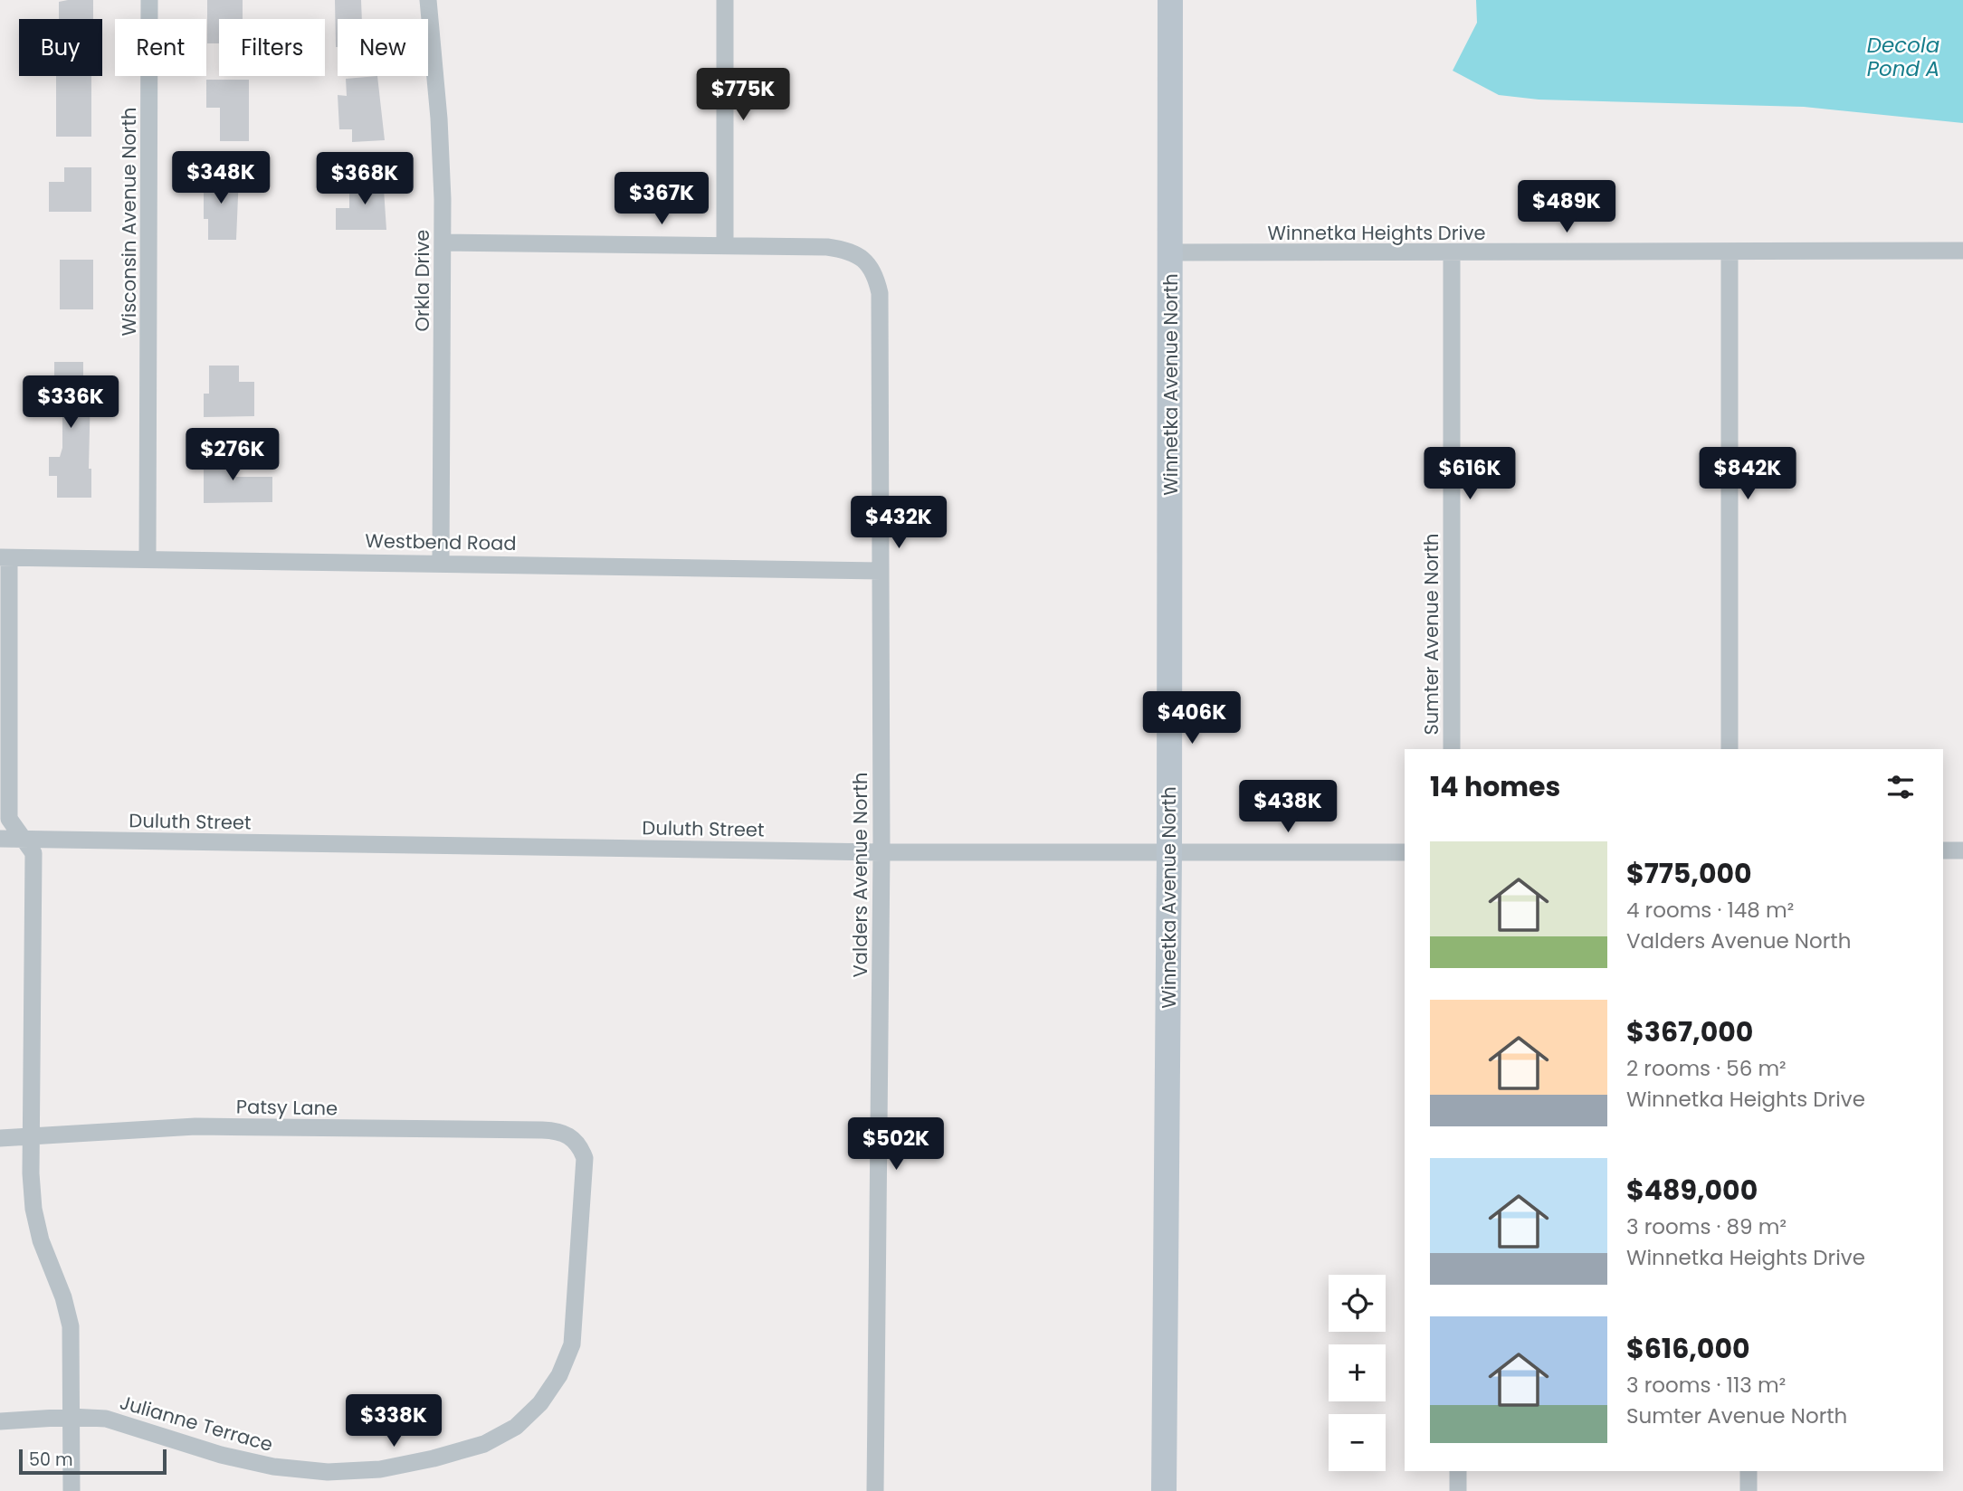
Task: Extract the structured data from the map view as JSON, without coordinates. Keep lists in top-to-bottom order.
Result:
{
  "streets": {
    "main road": ["Winnetka Avenue North"],
    "street": [
      "Wisconsin Avenue North",
      "Winnetka Heights Drive",
      "Orkla Drive",
      "Westbend Road",
      "Sumter Avenue North",
      "Duluth Street",
      "Valders Avenue North",
      "Patsy Lane",
      "Julianne Terrace"
    ]
  },
  "crossings": [
    ["Wisconsin Avenue North", "Westbend Road"],
    ["Winnetka Heights Drive", "Winnetka Avenue North"],
    ["Winnetka Heights Drive", "Sumter Avenue North"],
    ["Orkla Drive", "Westbend Road"],
    ["Winnetka Avenue North", "Duluth Street"],
    ["Westbend Road", "Valders Avenue North"],
    ["Duluth Street", "Valders Avenue North"],
    ["Patsy Lane", "Julianne Terrace"]
  ],
  "water": ["Decola Pond A"],
  "scale_bar": "50 m",
  "page": {
    "chip": [
      "Buy",
      "Rent",
      "Filters",
      "New"
    ],
    "price": [
      "$775K",
      "$348K",
      "$368K",
      "$367K",
      "$489K",
      "$336K",
      "$276K",
      "$616K",
      "$842K",
      "$432K",
      "$406K",
      "$438K",
      "$502K",
      "$338K"
    ],
    "heading": "14 homes",
    "list": [
      {
        "name": "$775,000",
        "note": "4 rooms · 148 m² · Valders Avenue North"
      },
      {
        "name": "$367,000",
        "note": "2 rooms · 56 m² · Winnetka Heights Drive"
      },
      {
        "name": "$489,000",
        "note": "3 rooms · 89 m² · Winnetka Heights Drive"
      },
      {
        "name": "$616,000",
        "note": "3 rooms · 113 m² · Sumter Avenue North"
      }
    ],
    "map_buttons": ["+", "−"],
    "scale": "50 m"
  }
}
